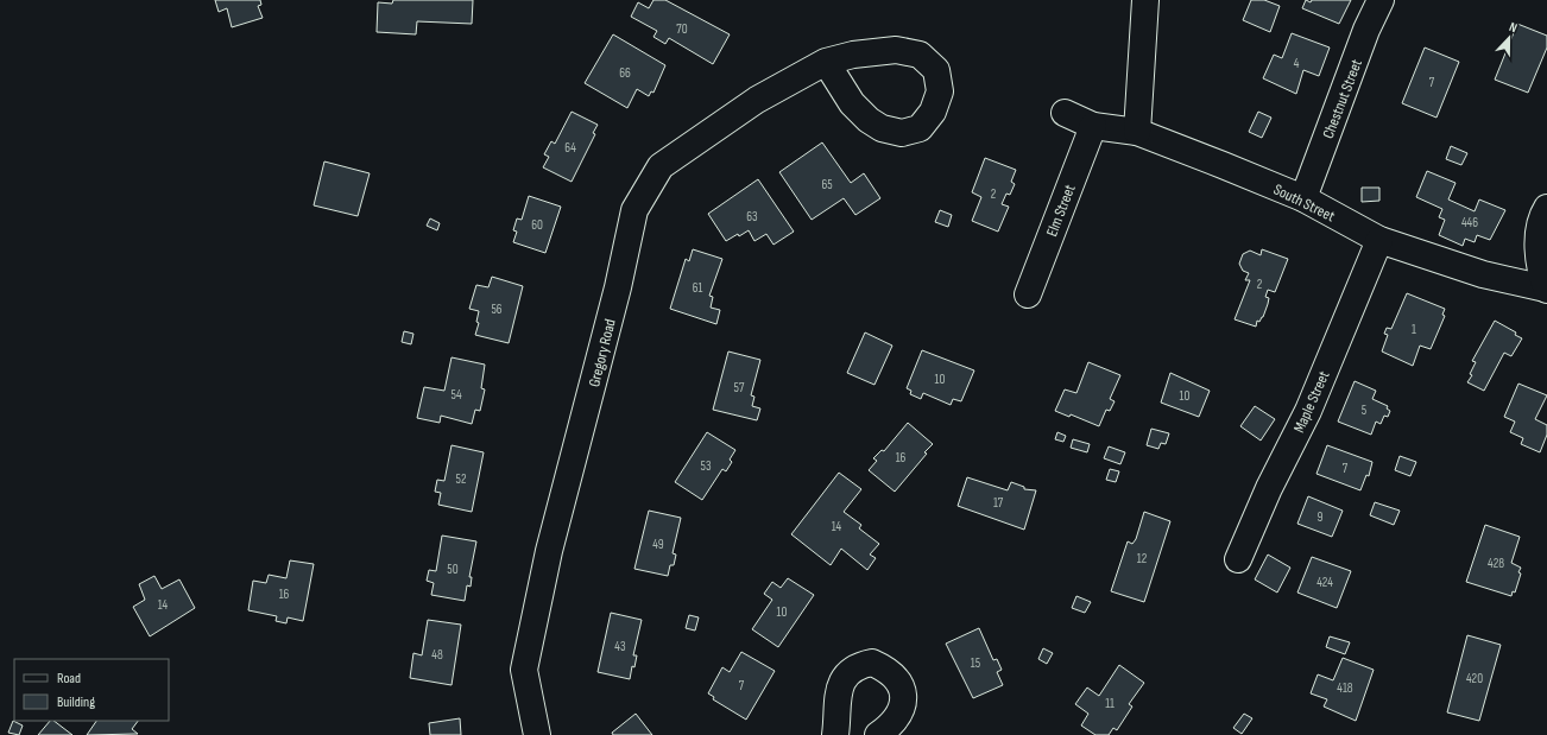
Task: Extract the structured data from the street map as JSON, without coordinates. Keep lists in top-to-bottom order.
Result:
{
  "streets": {
    "street": [
      "Chestnut Street",
      "South Street",
      "Elm Street",
      "Gregory Road",
      "Maple Street"
    ]
  },
  "crossings": [
    ["Chestnut Street", "South Street"],
    ["South Street", "Elm Street"],
    ["South Street", "Maple Street"]
  ],
  "house_numbers": [
    "70",
    "4",
    "66",
    "7",
    "64",
    "65",
    "2",
    "63",
    "446",
    "60",
    "2",
    "61",
    "56",
    "1",
    "10",
    "57",
    "54",
    "10",
    "5",
    "16",
    "53",
    "7",
    "52",
    "17",
    "9",
    "14",
    "49",
    "12",
    "428",
    "50",
    "424",
    "16",
    "14",
    "10",
    "43",
    "48",
    "15",
    "420",
    "7",
    "418",
    "11"
  ],
  "legend": ["Road", "Building"],
  "north": "top"
}
